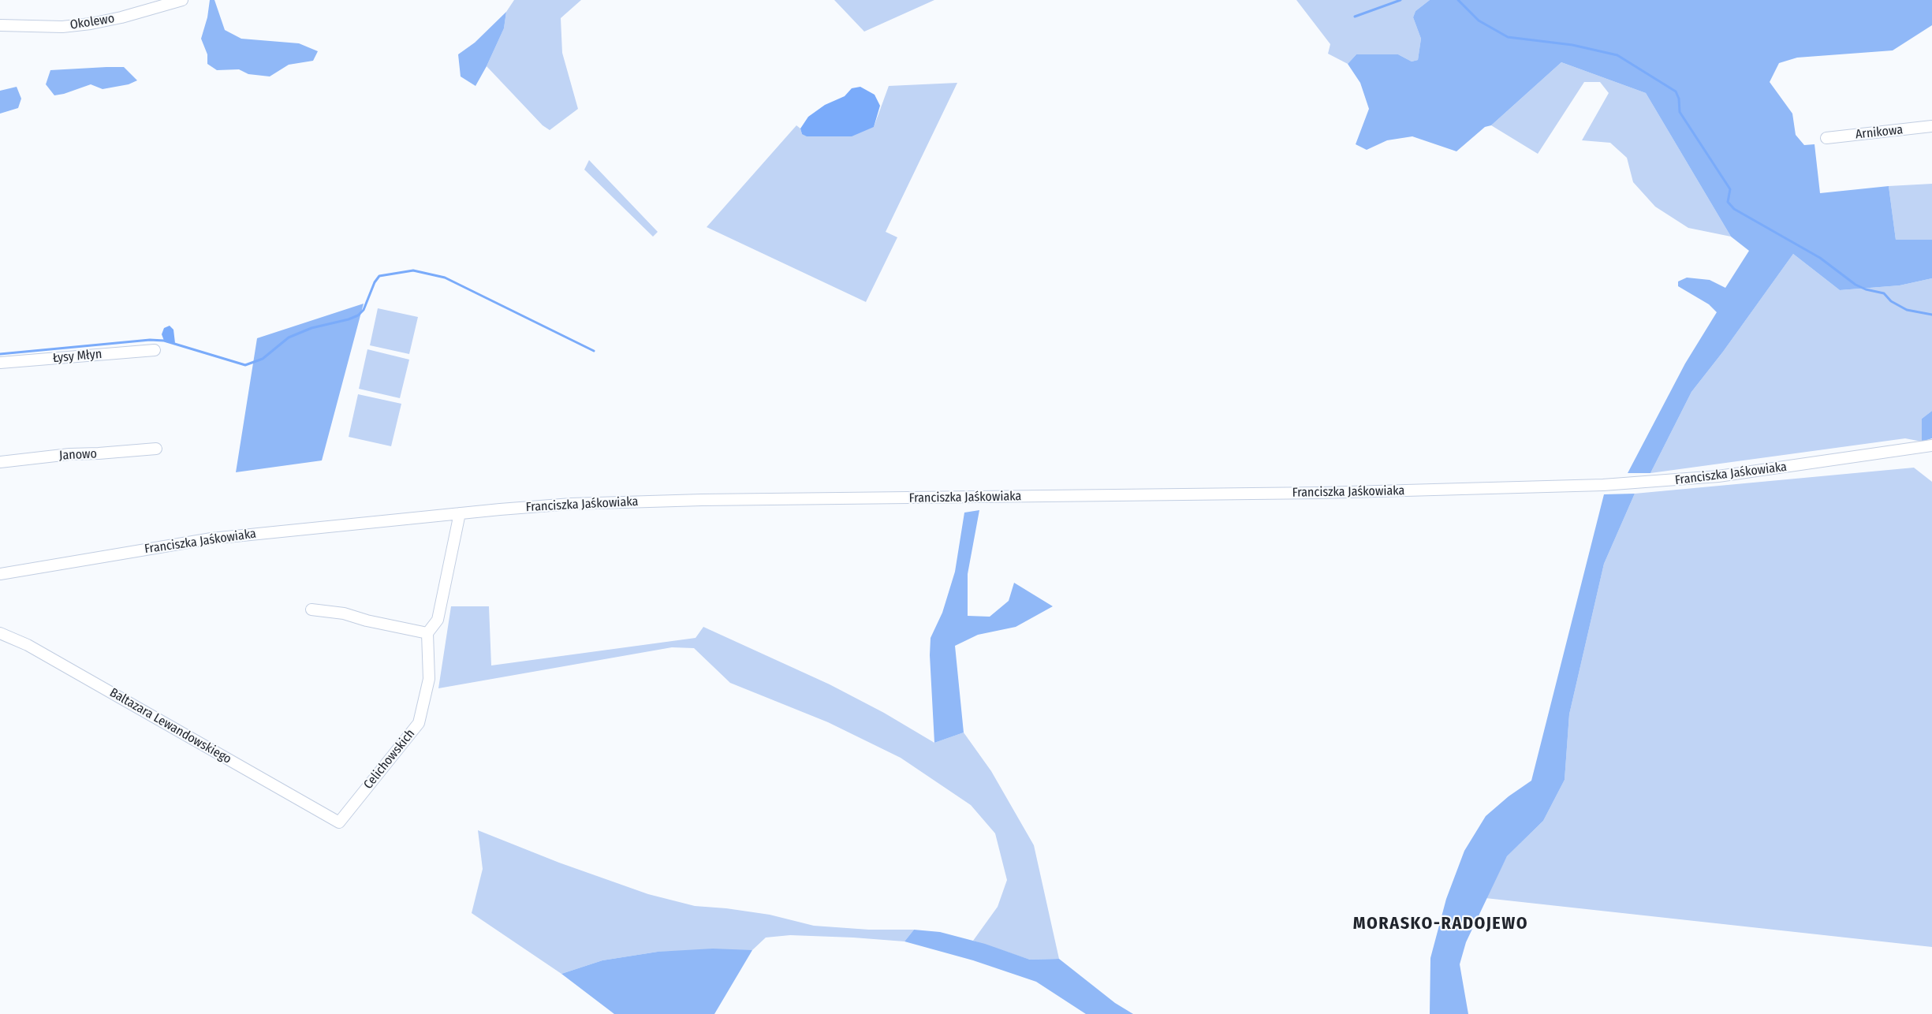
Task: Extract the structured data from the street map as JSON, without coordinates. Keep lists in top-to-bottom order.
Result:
{
  "streets": {
    "street": [
      "Okolewo",
      "Arnikowa",
      "Łysy Młyn",
      "Janowo",
      "Franciszka Jaśkowiaka",
      "Baltazara Lewandowskiego",
      "Celichowskich"
    ]
  },
  "crossings": [
    ["Baltazara Lewandowskiego", "Celichowskich"]
  ],
  "districts": ["MORASKO-RADOJEWO"]
}
